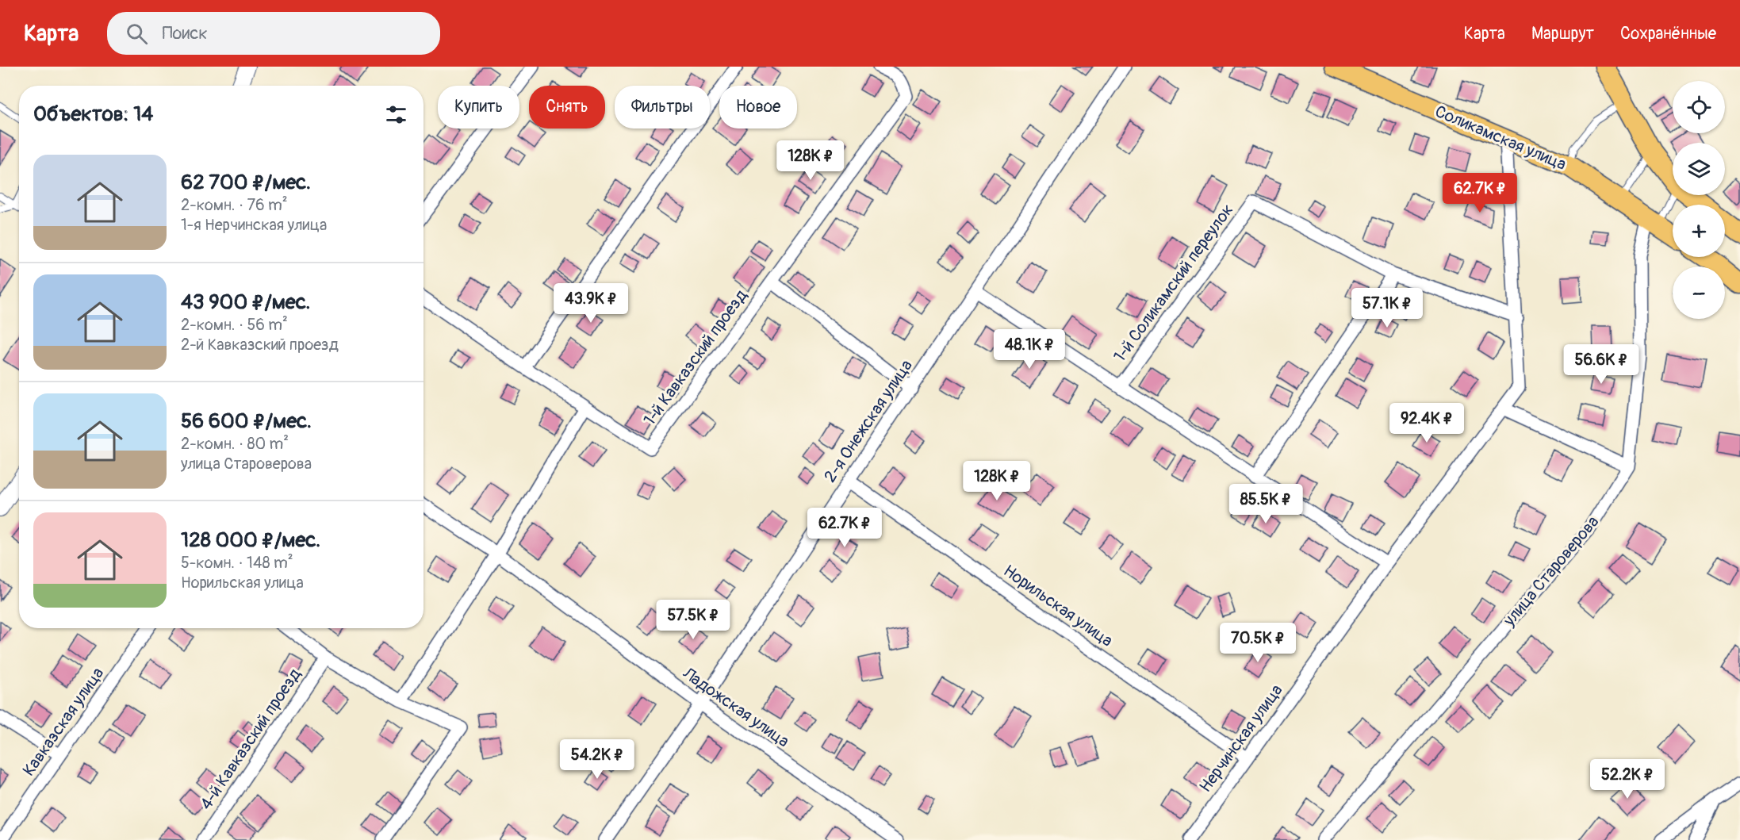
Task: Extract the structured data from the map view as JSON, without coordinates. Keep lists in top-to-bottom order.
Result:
{
  "streets": {
    "main road": ["Соликамская улица"],
    "street": [
      "1-й Соликамский переулок",
      "1-й Кавказский проезд",
      "2-я Онежская улица",
      "улица Староверова",
      "Норильская улица",
      "Ладожская улица",
      "Кавказская улица",
      "Нерчинская улица",
      "4-й Кавказский проезд"
    ]
  },
  "crossings": [
    ["Соликамская улица", "улица Староверова"],
    ["Соликамская улица", "Нерчинская улица"],
    ["1-й Соликамский переулок", "Нерчинская улица"],
    ["2-я Онежская улица", "Норильская улица"],
    ["2-я Онежская улица", "Ладожская улица"],
    ["Норильская улица", "Нерчинская улица"]
  ],
  "page": {
    "header": "Карта",
    "search": "Поиск",
    "nav": ["Карта", "Маршрут", "Сохранённые"],
    "map_buttons": ["+", "−"],
    "chip": [
      "Купить",
      "Снять",
      "Фильтры",
      "Новое"
    ],
    "heading": "Объектов: 14",
    "price": [
      "128K ₽",
      "62.7K ₽",
      "43.9K ₽",
      "57.1K ₽",
      "48.1K ₽",
      "56.6K ₽",
      "92.4K ₽",
      "128K ₽",
      "85.5K ₽",
      "62.7K ₽",
      "57.5K ₽",
      "70.5K ₽",
      "54.2K ₽",
      "52.2K ₽"
    ],
    "list": [
      {
        "name": "62 700 ₽/мес.",
        "note": "2-комн. · 76 m² · 1-я Нерчинская улица"
      },
      {
        "name": "43 900 ₽/мес.",
        "note": "2-комн. · 56 m² · 2-й Кавказский проезд"
      },
      {
        "name": "56 600 ₽/мес.",
        "note": "2-комн. · 80 m² · улица Староверова"
      },
      {
        "name": "128 000 ₽/мес.",
        "note": "5-комн. · 148 m² · Норильская улица"
      }
    ]
  }
}
